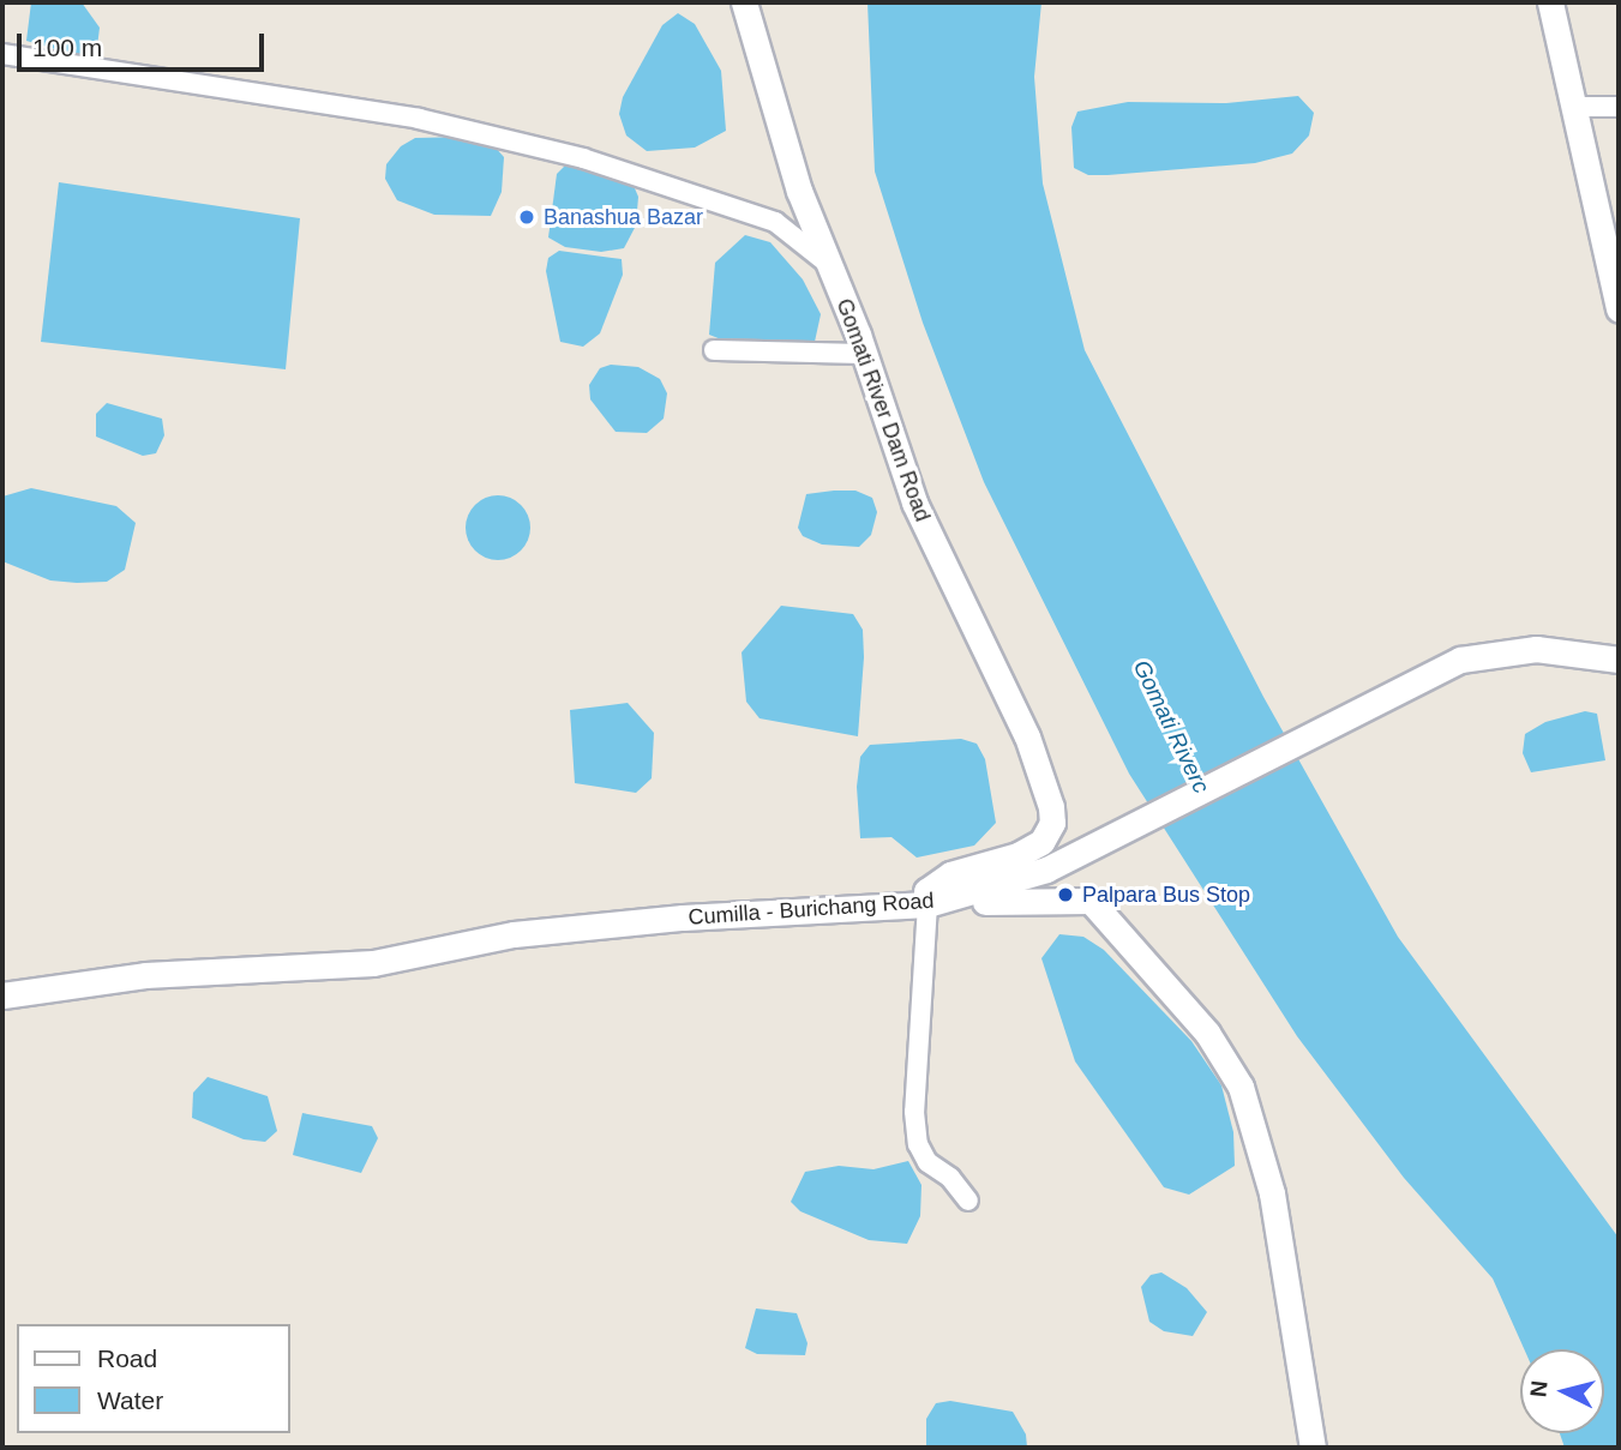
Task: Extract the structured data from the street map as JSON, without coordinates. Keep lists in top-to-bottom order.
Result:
{
  "streets": {
    "main road": ["Gomati River Dam Road", "Cumilla - Burichang Road"]
  },
  "crossings": [
    ["Gomati River Dam Road", "Cumilla - Burichang Road"]
  ],
  "water": ["Gomati Riverc"],
  "places": ["Banashua Bazar", "Palpara Bus Stop"],
  "legend": ["Road", "Water"],
  "scale_bar": "100 m",
  "north": "left"
}
